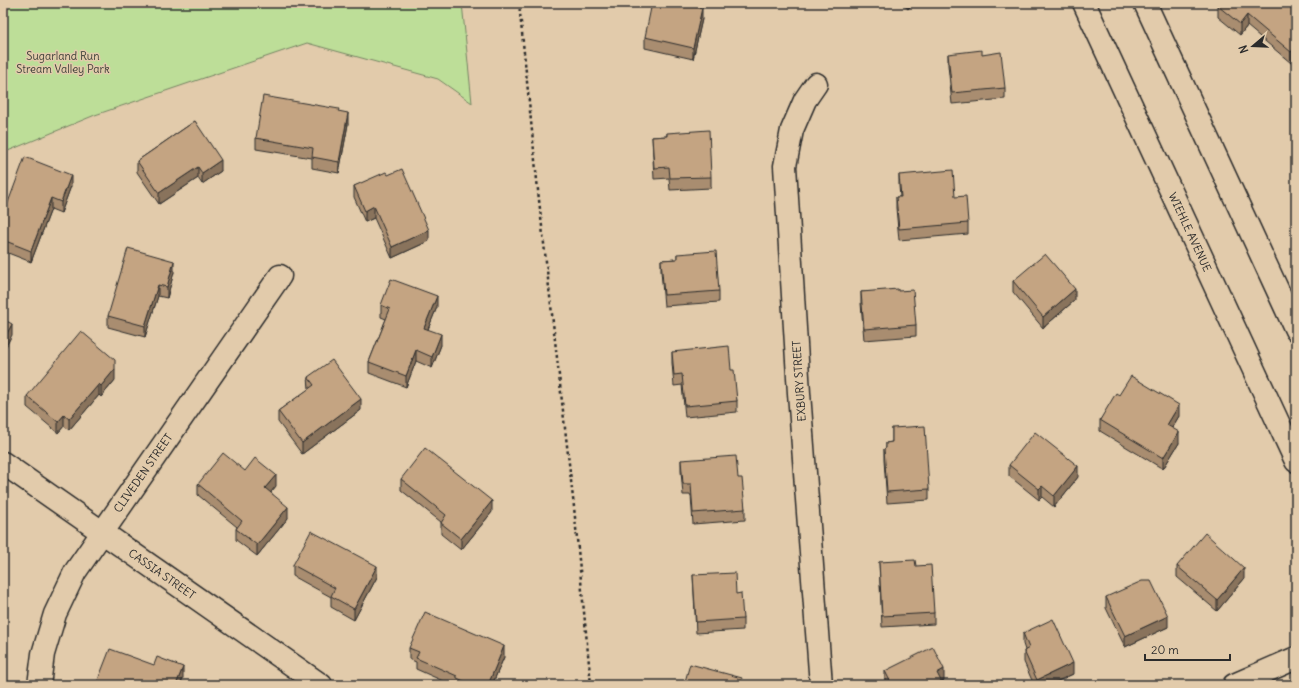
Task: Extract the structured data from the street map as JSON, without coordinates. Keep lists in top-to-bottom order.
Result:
{
  "streets": {
    "street": [
      "WIEHLE AVENUE",
      "EXBURY STREET",
      "CLIVEDEN STREET",
      "CASSIA STREET"
    ]
  },
  "crossings": [
    ["CLIVEDEN STREET", "CASSIA STREET"]
  ],
  "parks": ["Sugarland Run Stream Valley Park"],
  "scale_bar": "20 m",
  "north": "left"
}
